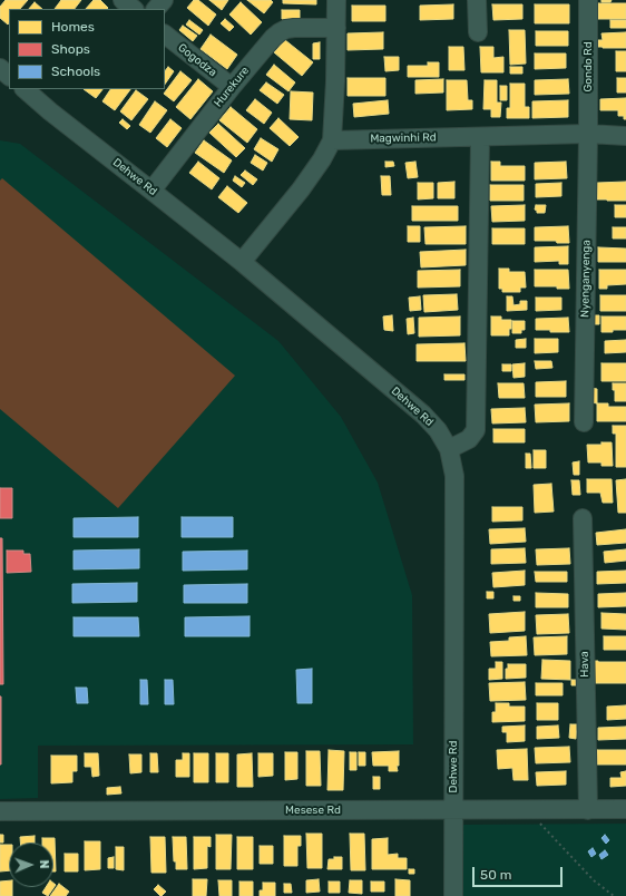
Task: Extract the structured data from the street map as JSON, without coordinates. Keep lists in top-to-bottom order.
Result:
{
  "streets": {
    "street": [
      "Gogodza",
      "Gondo Rd",
      "Hurekure",
      "Magwinhi Rd",
      "Dehwe Rd",
      "Nyenganyenga",
      "Hava",
      "Mesese Rd"
    ]
  },
  "crossings": [
    ["Gogodza", "Hurekure"],
    ["Gondo Rd", "Magwinhi Rd"],
    ["Gondo Rd", "Nyenganyenga"],
    ["Hurekure", "Dehwe Rd"],
    ["Magwinhi Rd", "Nyenganyenga"],
    ["Dehwe Rd", "Mesese Rd"],
    ["Hava", "Mesese Rd"]
  ],
  "legend": ["Homes", "Shops", "Schools"],
  "scale_bar": "50 m",
  "north": "right"
}
